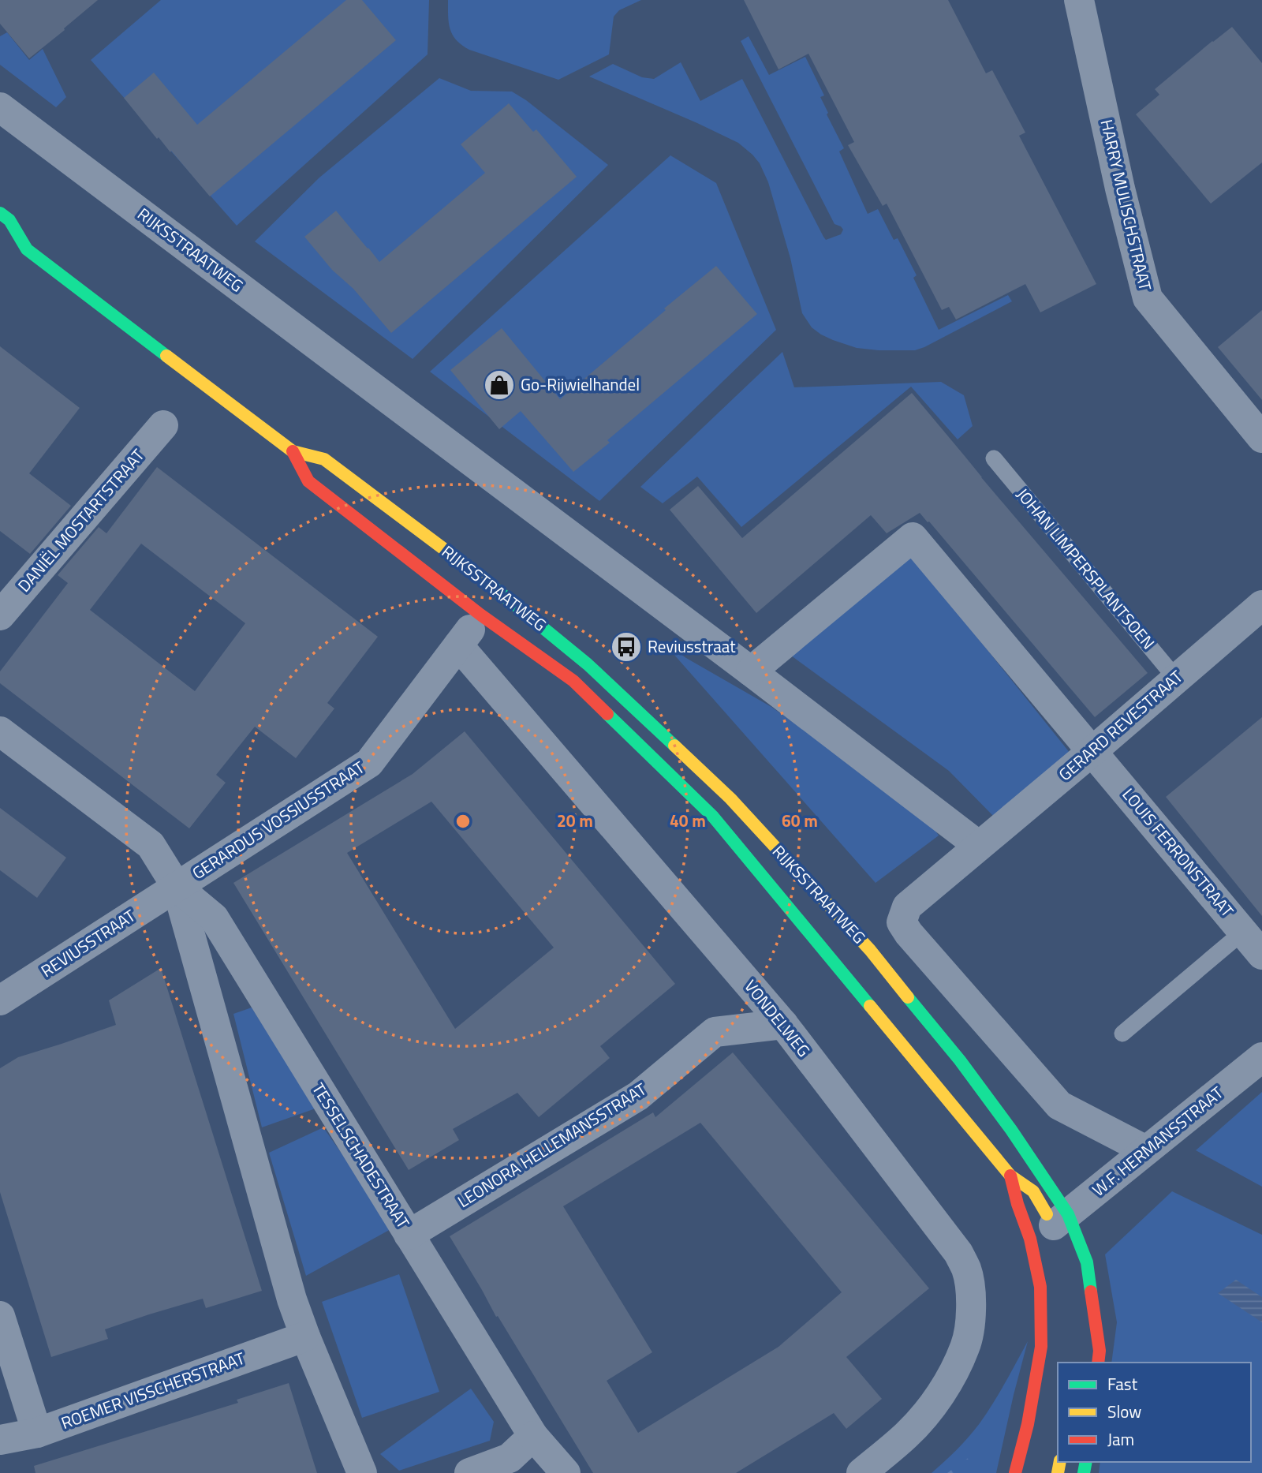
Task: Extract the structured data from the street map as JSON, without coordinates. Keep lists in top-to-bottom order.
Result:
{
  "streets": {
    "main road": ["RIJKSSTRAATWEG"],
    "street": [
      "HARRY MULISCHSTRAAT",
      "DANIËL MOSTARTSTRAAT",
      "GERARD REVESTRAAT",
      "GERARDUS VOSSIUSSTRAAT",
      "LOUIS FERRONSTRAAT",
      "REVIUSSTRAAT",
      "VONDELWEG",
      "W.F. HERMANSSTRAAT",
      "LEONORA HELLEMANSSTRAAT",
      "TESSELSCHADESTRAAT",
      "ROEMER VISSCHERSTRAAT"
    ],
    "lane": ["JOHAN LIMPERSPLANTSOEN"]
  },
  "crossings": [
    ["RIJKSSTRAATWEG", "GERARD REVESTRAAT"],
    ["RIJKSSTRAATWEG", "W.F. HERMANSSTRAAT"],
    ["JOHAN LIMPERSPLANTSOEN", "GERARD REVESTRAAT"],
    ["GERARD REVESTRAAT", "LOUIS FERRONSTRAAT"],
    ["GERARDUS VOSSIUSSTRAAT", "REVIUSSTRAAT"],
    ["GERARDUS VOSSIUSSTRAAT", "VONDELWEG"],
    ["GERARDUS VOSSIUSSTRAAT", "TESSELSCHADESTRAAT"],
    ["REVIUSSTRAAT", "TESSELSCHADESTRAAT"],
    ["VONDELWEG", "LEONORA HELLEMANSSTRAAT"],
    ["LEONORA HELLEMANSSTRAAT", "TESSELSCHADESTRAAT"],
    ["TESSELSCHADESTRAAT", "ROEMER VISSCHERSTRAAT"]
  ],
  "places": {
    "shop": ["Go-Rijwielhandel"],
    "bus stop": ["Reviusstraat"]
  },
  "legend": ["Fast", "Slow", "Jam"],
  "rings": ["20 m", "40 m", "60 m"]
}
